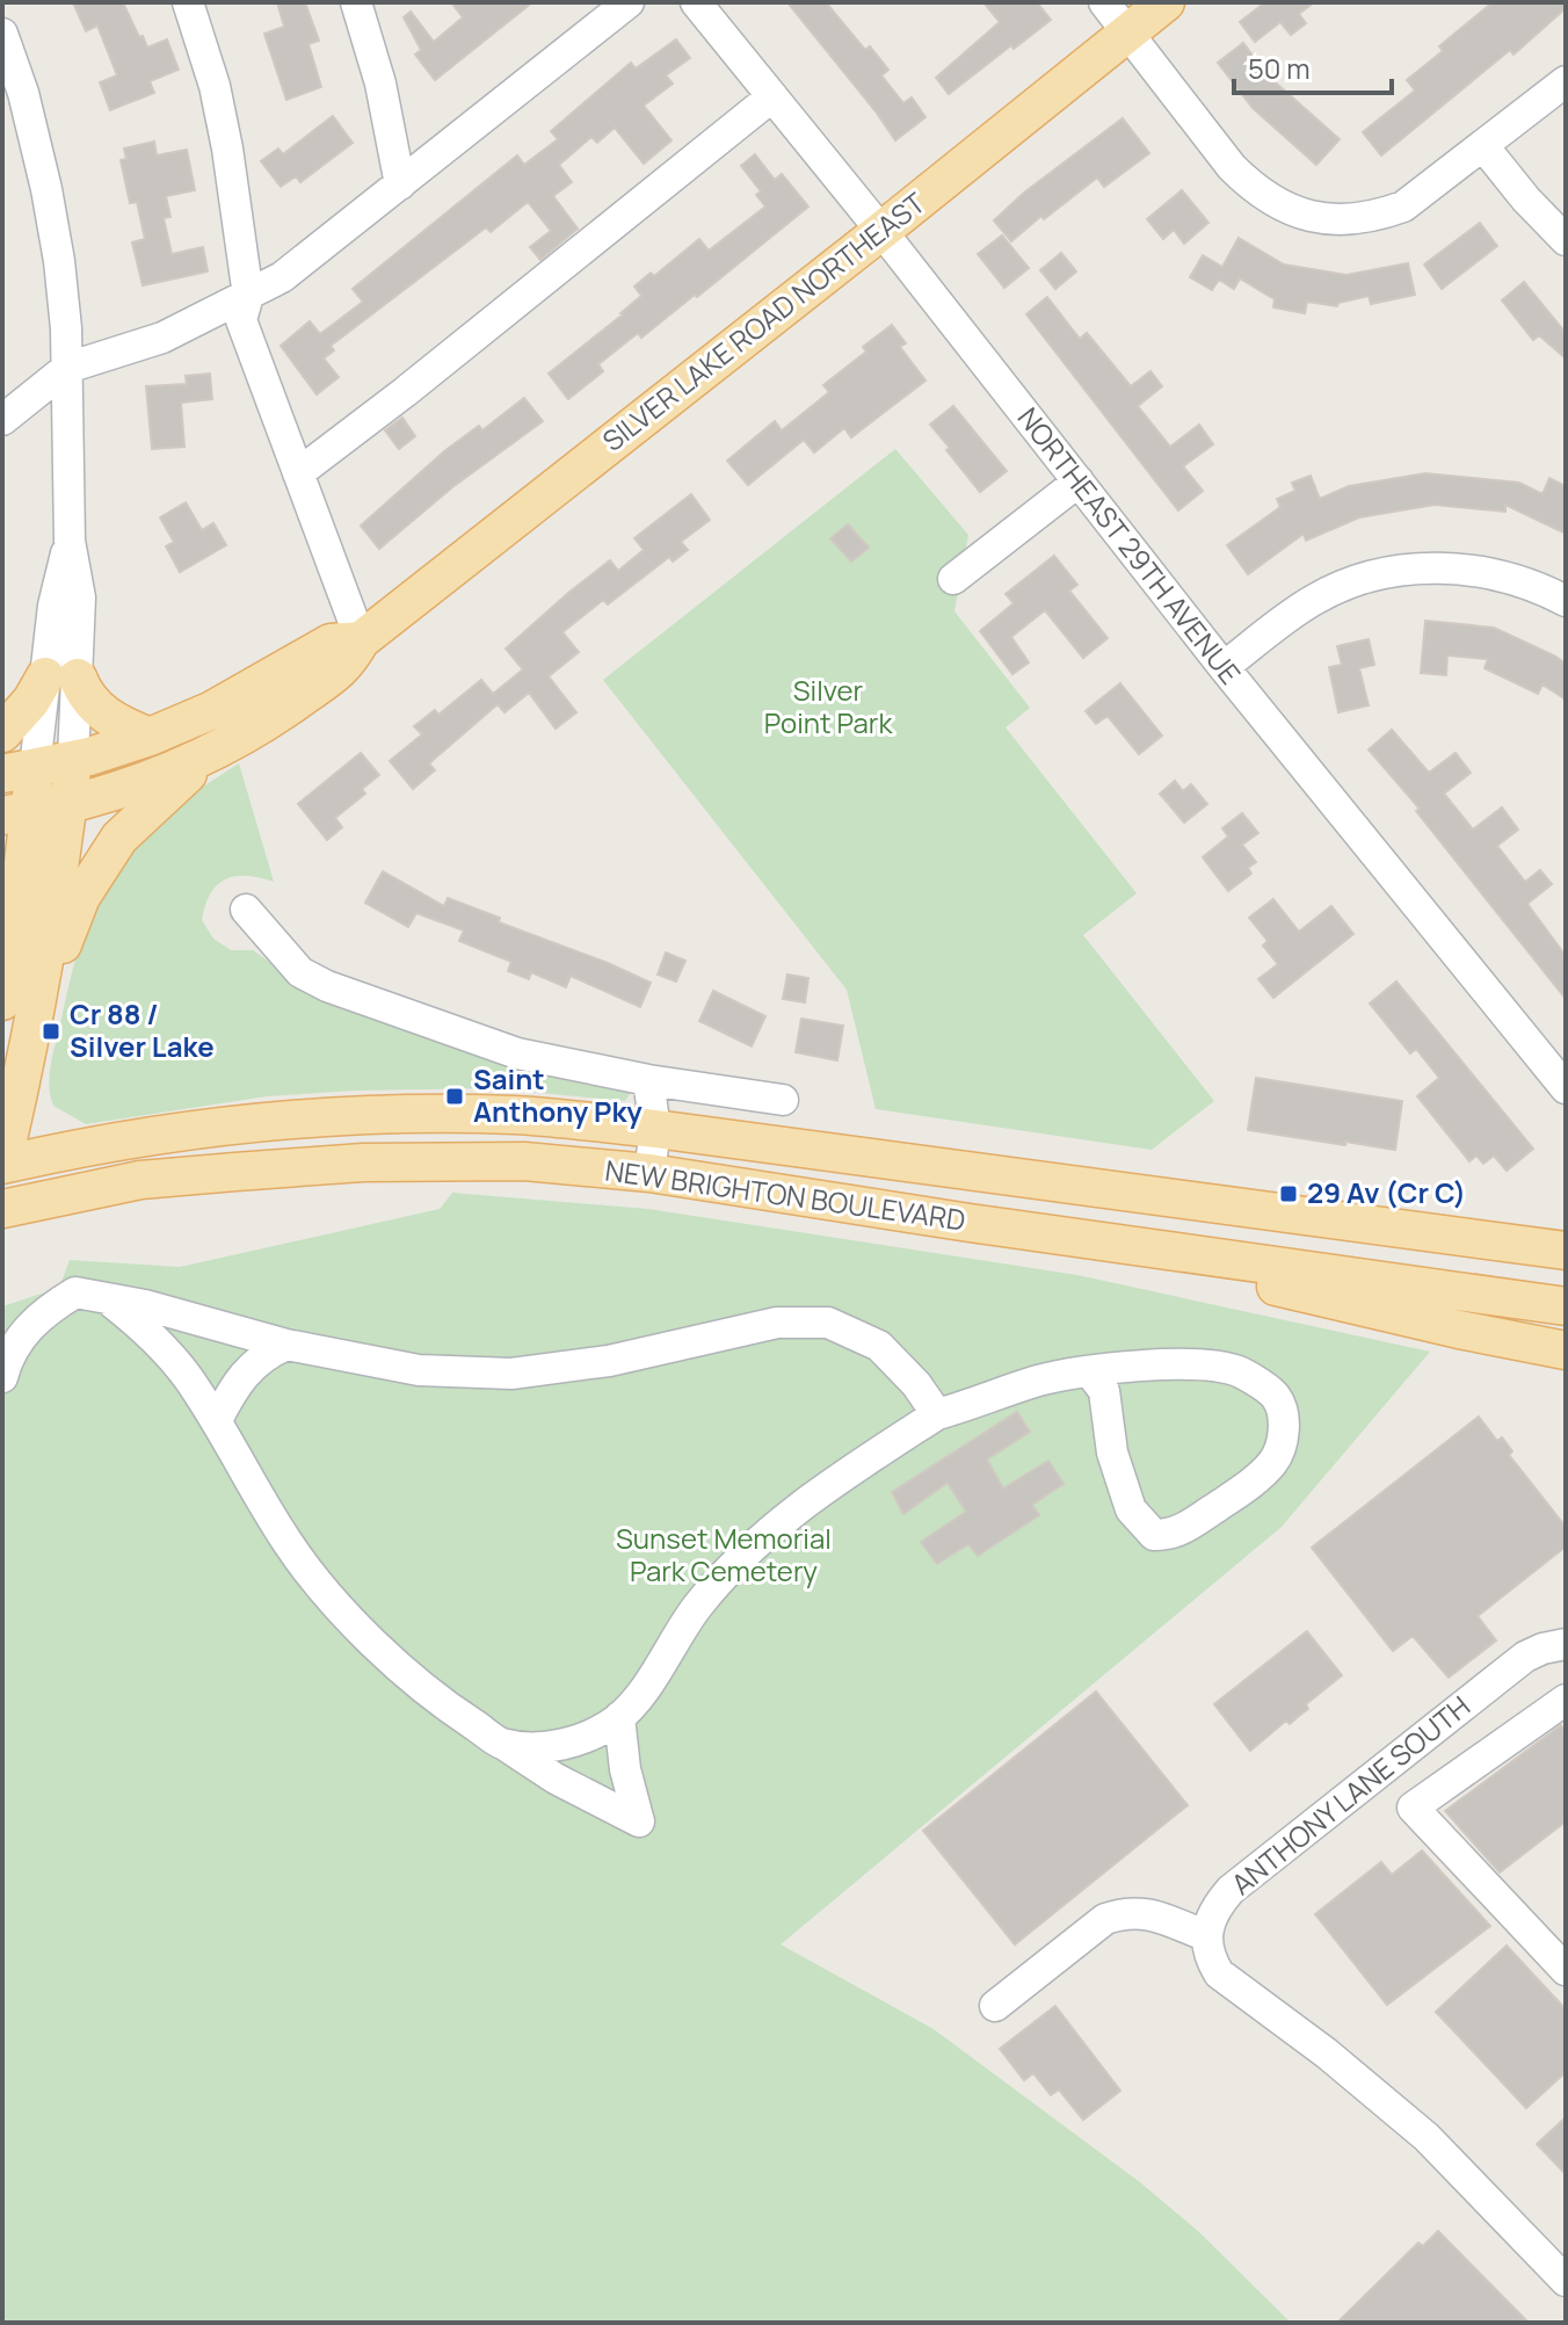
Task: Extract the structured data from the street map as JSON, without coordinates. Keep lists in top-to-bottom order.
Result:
{
  "streets": {
    "main road": ["SILVER LAKE ROAD NORTHEAST", "NEW BRIGHTON BOULEVARD"],
    "street": ["NORTHEAST 29TH AVENUE", "ANTHONY LANE SOUTH"]
  },
  "crossings": [
    ["SILVER LAKE ROAD NORTHEAST", "NORTHEAST 29TH AVENUE"]
  ],
  "parks": ["Silver Point Park", "Sunset Memorial Park Cemetery"],
  "places": {
    "transit": ["Cr 88 / Silver Lake", "Saint Anthony Pky", "29 Av (Cr C)"]
  },
  "scale_bar": "50 m"
}
